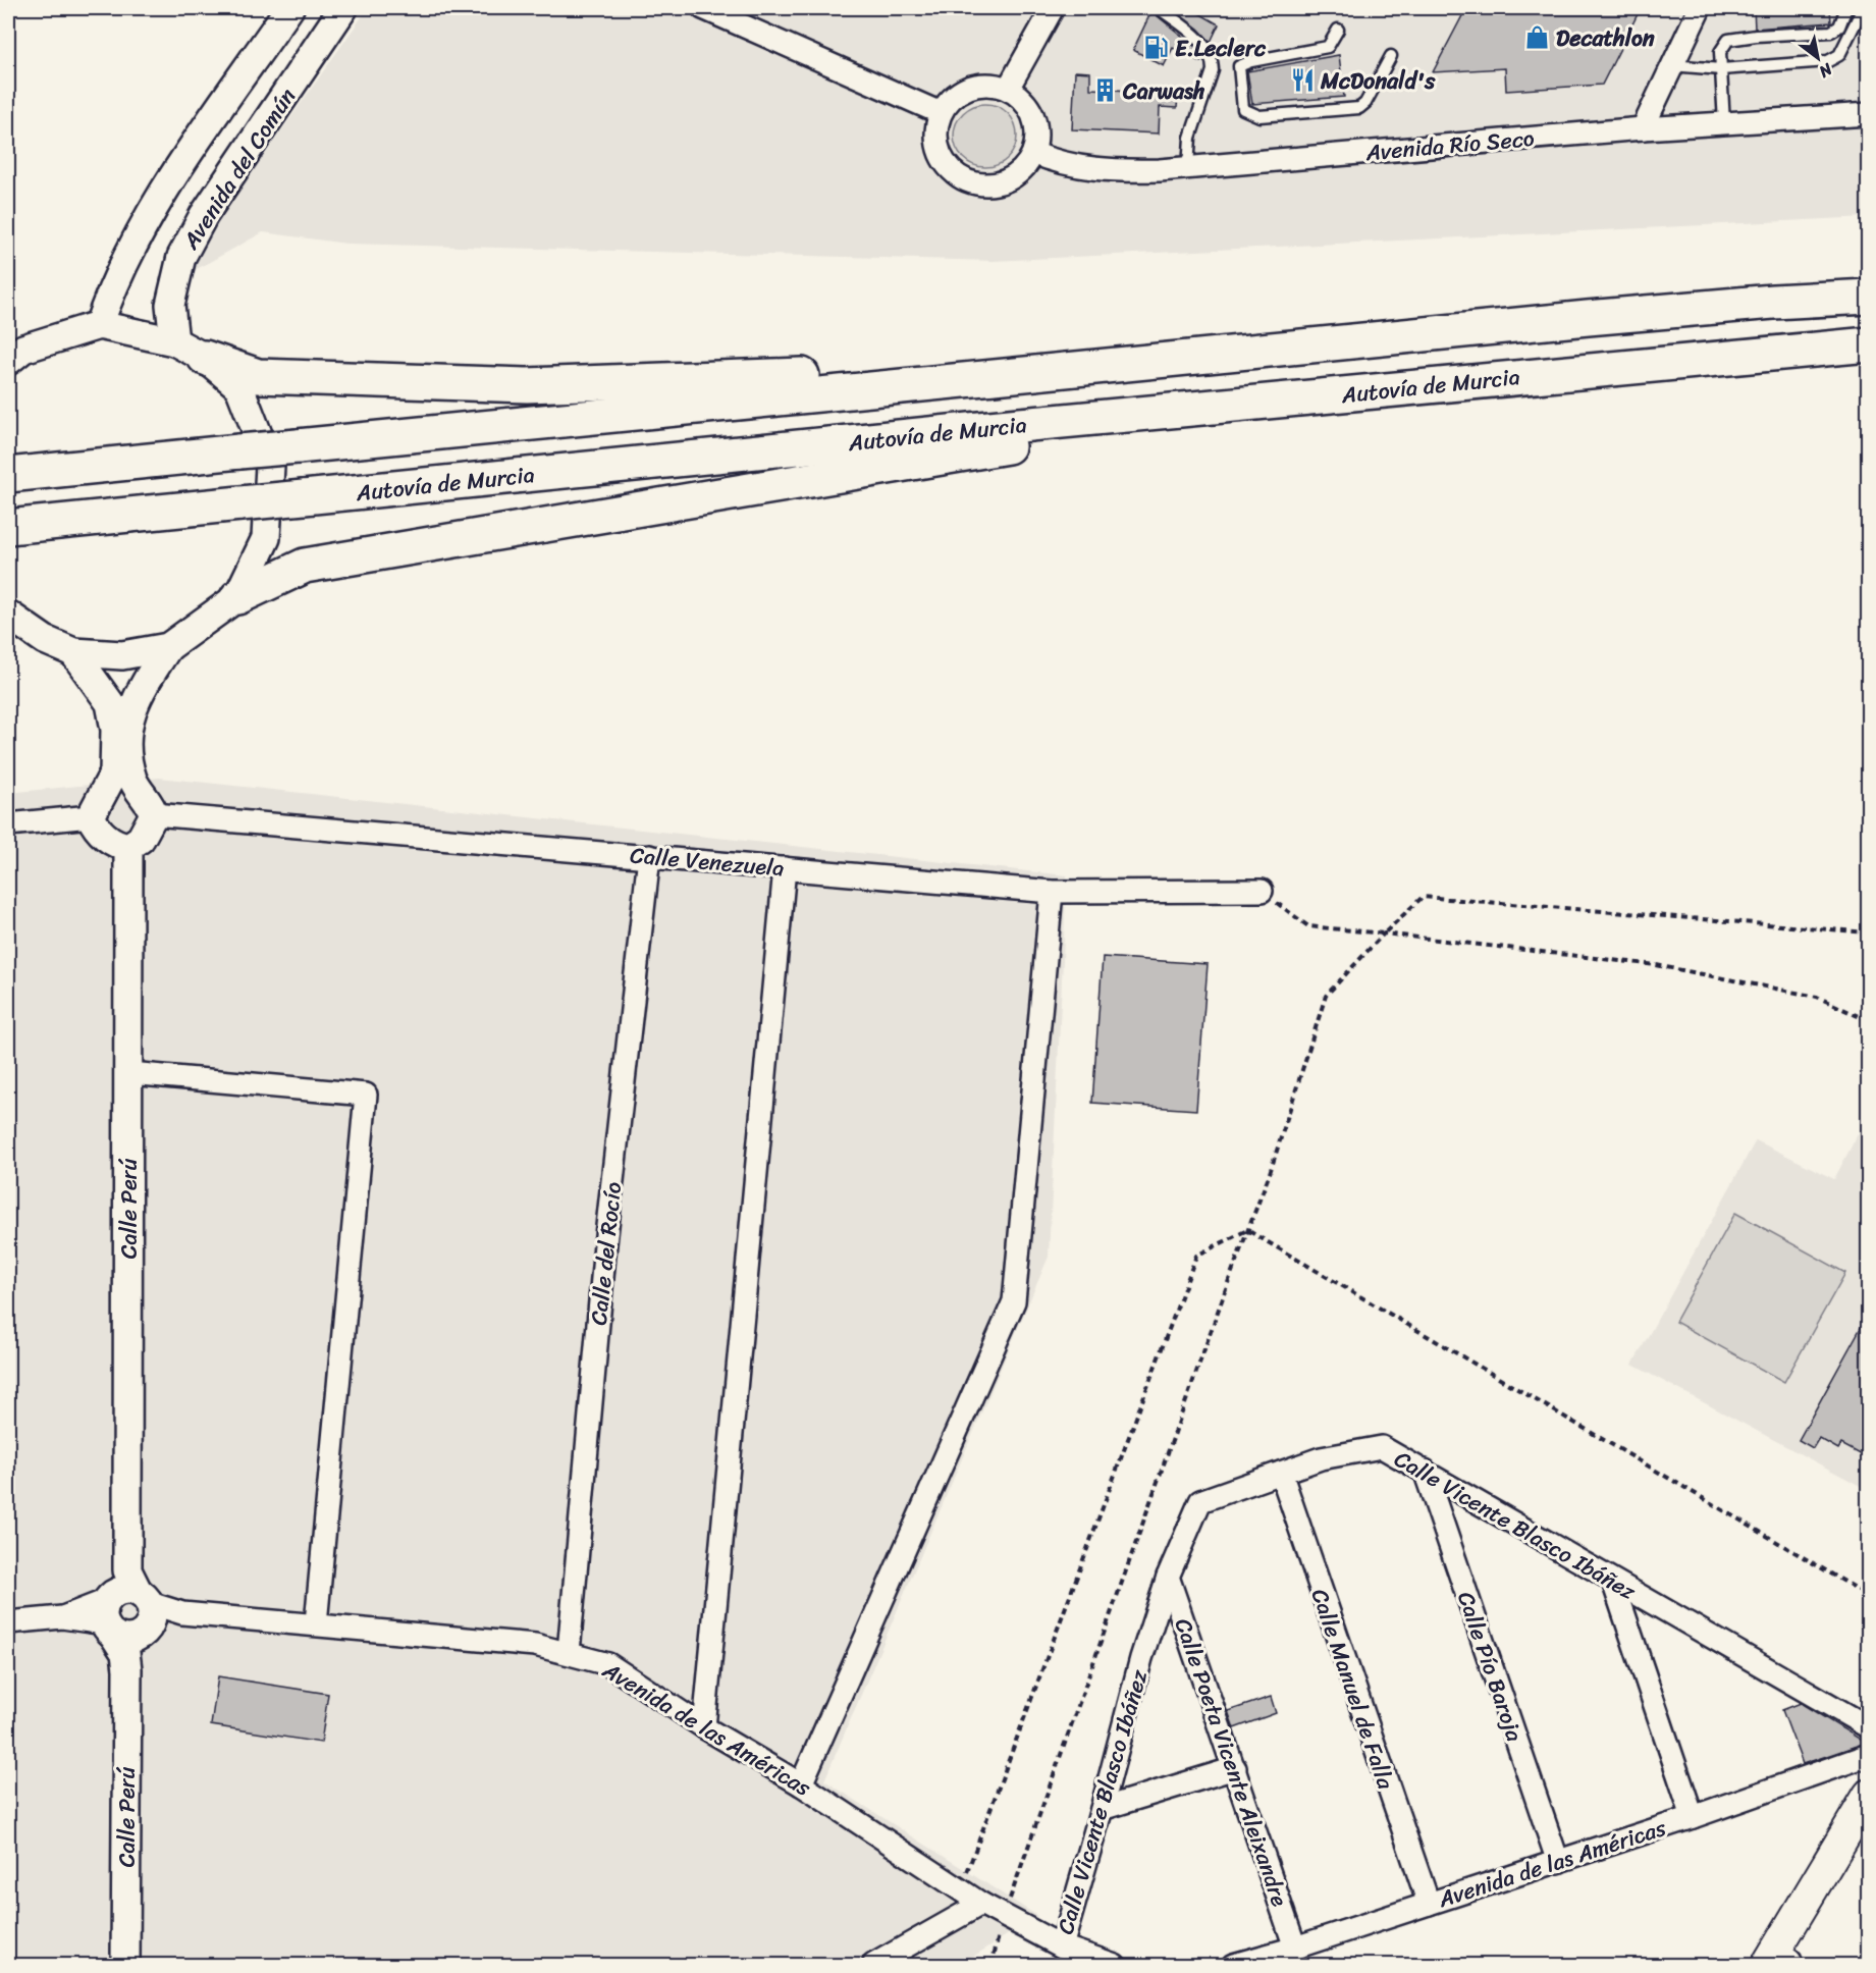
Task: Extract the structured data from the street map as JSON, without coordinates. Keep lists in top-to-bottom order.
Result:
{
  "streets": {
    "highway": ["Autovía de Murcia"],
    "street": [
      "Avenida Río Seco",
      "Avenida del Común",
      "Calle Venezuela",
      "Calle Perú",
      "Calle del Rocío",
      "Calle Vicente Blasco Ibáñez",
      "Calle Pío Baroja",
      "Calle Manuel de Falla",
      "Avenida de las Américas",
      "Calle Poeta Vicente Aleixandre"
    ]
  },
  "crossings": [
    ["Calle Venezuela", "Calle del Rocío"],
    ["Calle Perú", "Avenida de las Américas"],
    ["Calle del Rocío", "Avenida de las Américas"],
    ["Calle Vicente Blasco Ibáñez", "Calle Pío Baroja"],
    ["Calle Vicente Blasco Ibáñez", "Calle Manuel de Falla"],
    ["Calle Vicente Blasco Ibáñez", "Avenida de las Américas"],
    ["Calle Vicente Blasco Ibáñez", "Calle Poeta Vicente Aleixandre"],
    ["Calle Pío Baroja", "Avenida de las Américas"],
    ["Calle Manuel de Falla", "Avenida de las Américas"],
    ["Avenida de las Américas", "Calle Poeta Vicente Aleixandre"]
  ],
  "places": {
    "shop": ["Decathlon"],
    "fuel station": ["E.Leclerc"],
    "restaurant": ["McDonald's"],
    "building": ["Carwash"]
  },
  "north": "bottom right"
}
